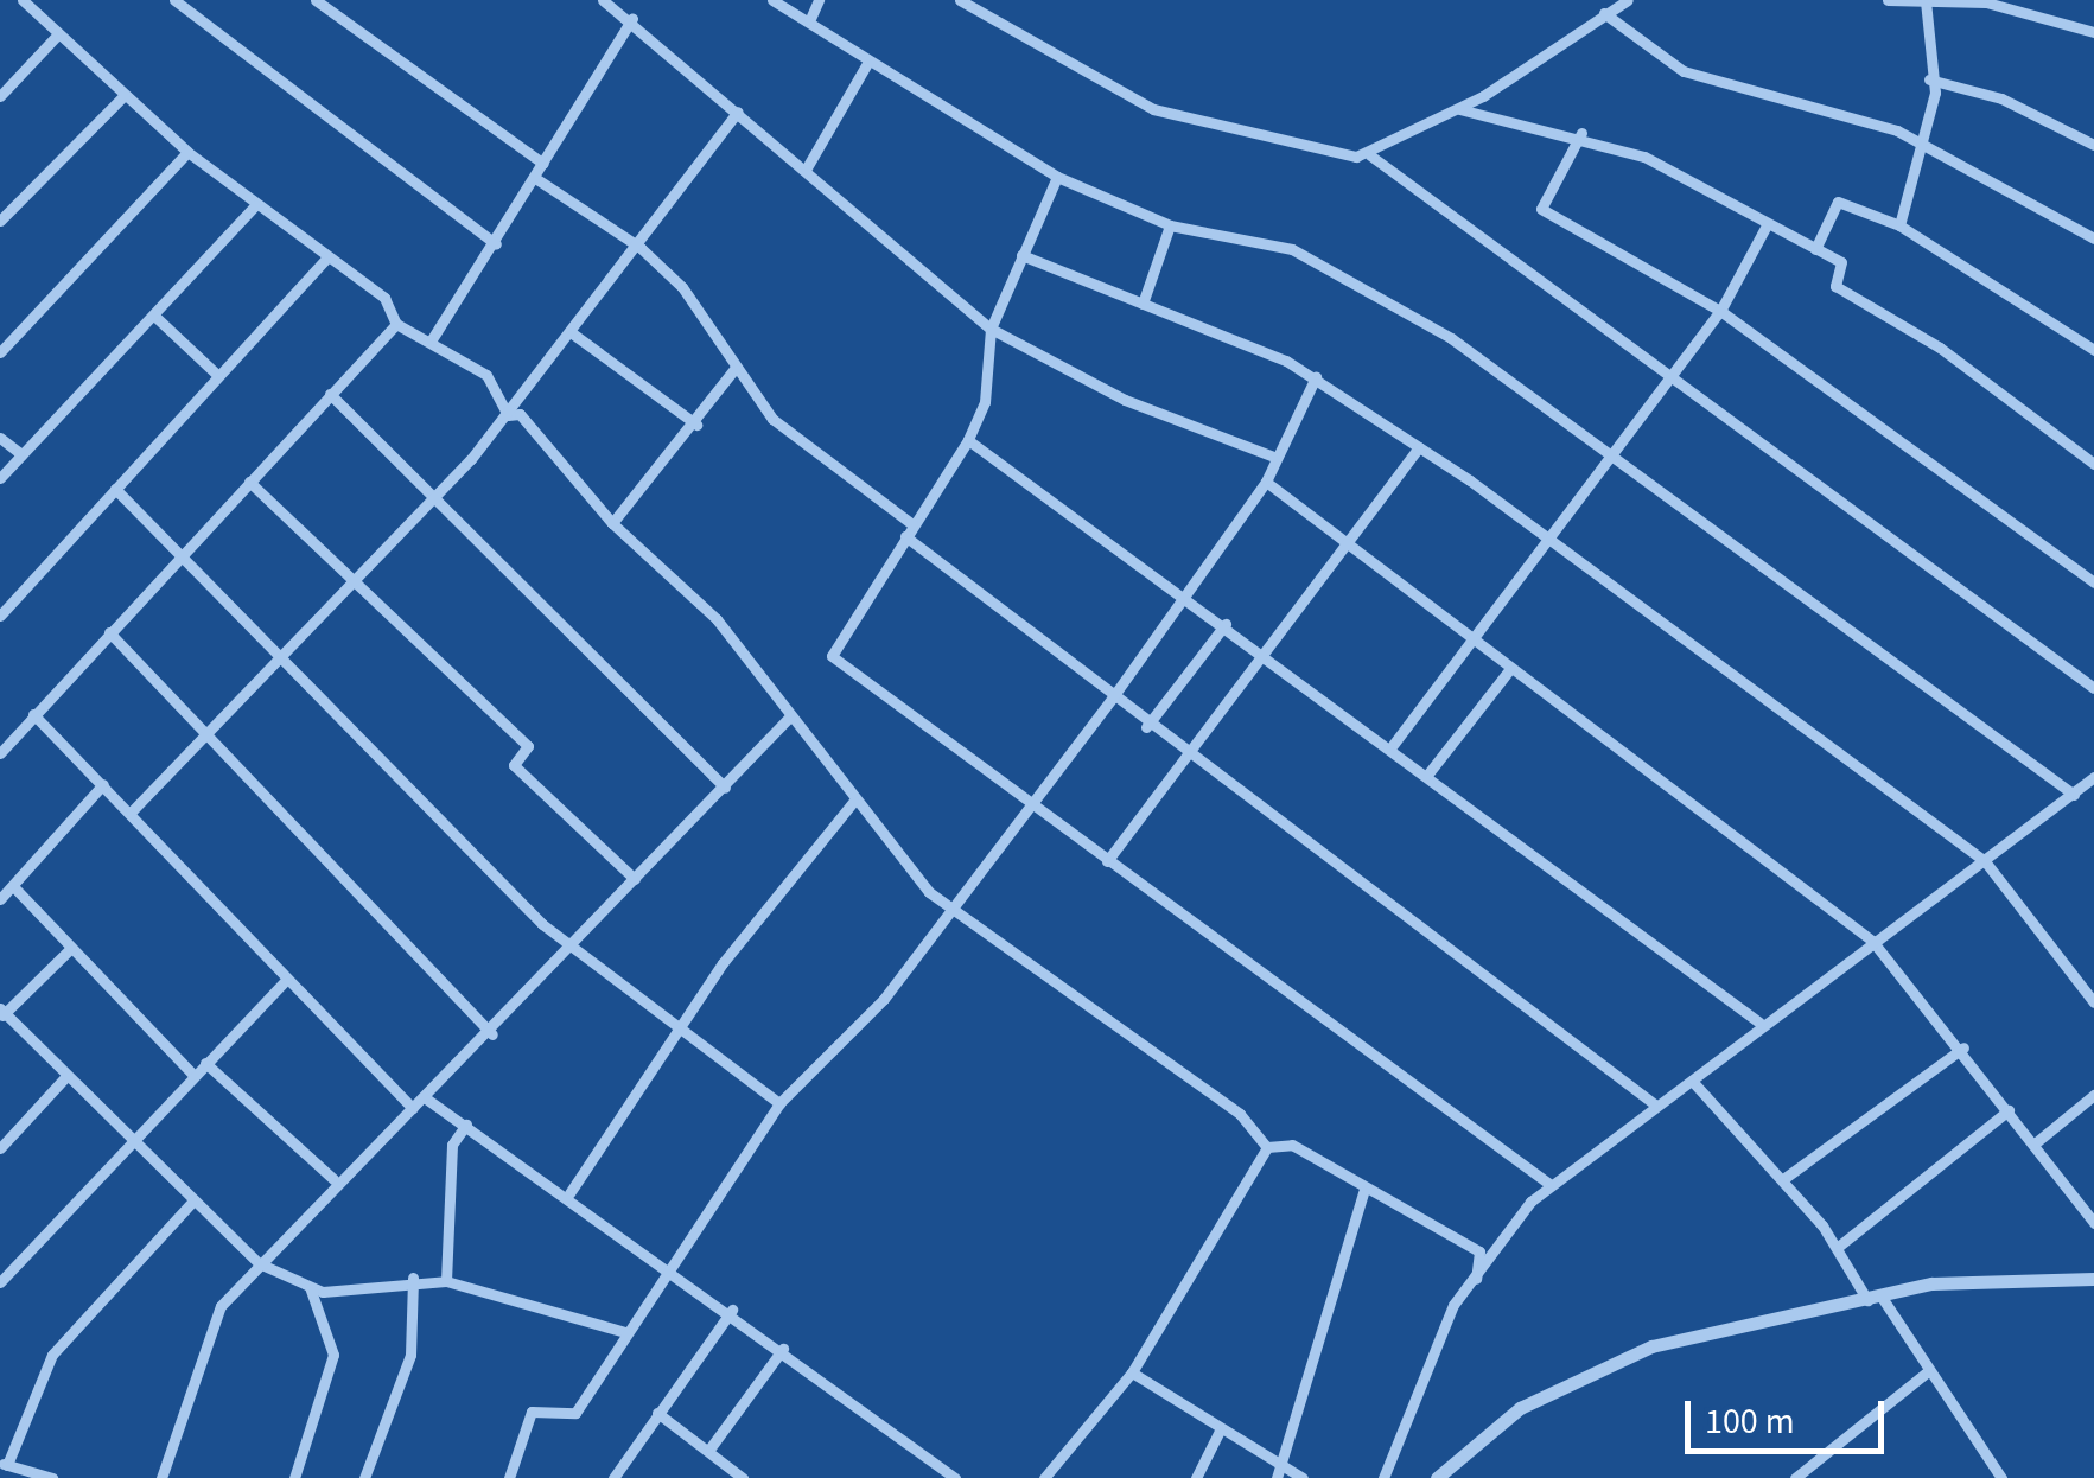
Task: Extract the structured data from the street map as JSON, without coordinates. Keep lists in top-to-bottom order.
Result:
{
  "scale_bar": "100 m"
}
